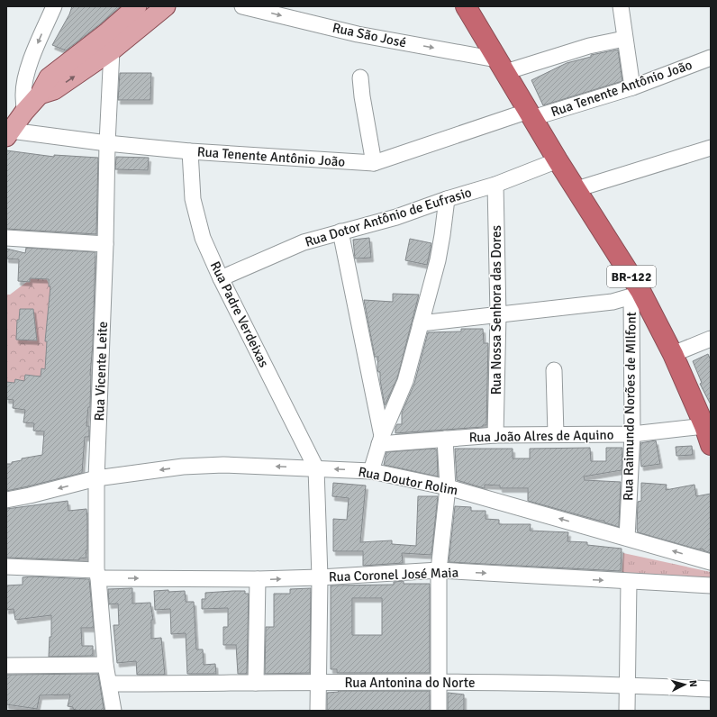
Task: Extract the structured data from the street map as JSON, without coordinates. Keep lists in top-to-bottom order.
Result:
{
  "streets": {
    "highway": ["BR-122"],
    "street": [
      "Rua São José",
      "Rua Tenente Antônio João",
      "Rua Dotor Antônio de Eufrasio",
      "Rua Nossa Senhora das Dores",
      "Rua Padre Verdeixas",
      "Rua Vicente Leite",
      "Rua Raimundo Norões de MIlfont",
      "Rua João Alres de Aquino",
      "Rua Doutor Rolim",
      "Rua Coronel José Maia",
      "Rua Antonina do Norte"
    ]
  },
  "crossings": [
    ["Rua São José", "BR-122"],
    ["Rua Tenente Antônio João", "BR-122"],
    ["Rua Tenente Antônio João", "Rua Padre Verdeixas"],
    ["Rua Tenente Antônio João", "Rua Vicente Leite"],
    ["Rua Dotor Antônio de Eufrasio", "BR-122"],
    ["Rua Dotor Antônio de Eufrasio", "Rua Nossa Senhora das Dores"],
    ["Rua Dotor Antônio de Eufrasio", "Rua Padre Verdeixas"],
    ["BR-122", "Rua Raimundo Norões de MIlfont"],
    ["BR-122", "Rua João Alres de Aquino"],
    ["Rua Nossa Senhora das Dores", "Rua João Alres de Aquino"],
    ["Rua Padre Verdeixas", "Rua Doutor Rolim"],
    ["Rua Vicente Leite", "Rua Doutor Rolim"],
    ["Rua Vicente Leite", "Rua Coronel José Maia"],
    ["Rua Vicente Leite", "Rua Antonina do Norte"],
    ["Rua Raimundo Norões de MIlfont", "Rua João Alres de Aquino"],
    ["Rua Raimundo Norões de MIlfont", "Rua Doutor Rolim"]
  ],
  "one_way": ["Rua São José", "Rua Doutor Rolim", "Rua Coronel José Maia"],
  "north": "right"
}
